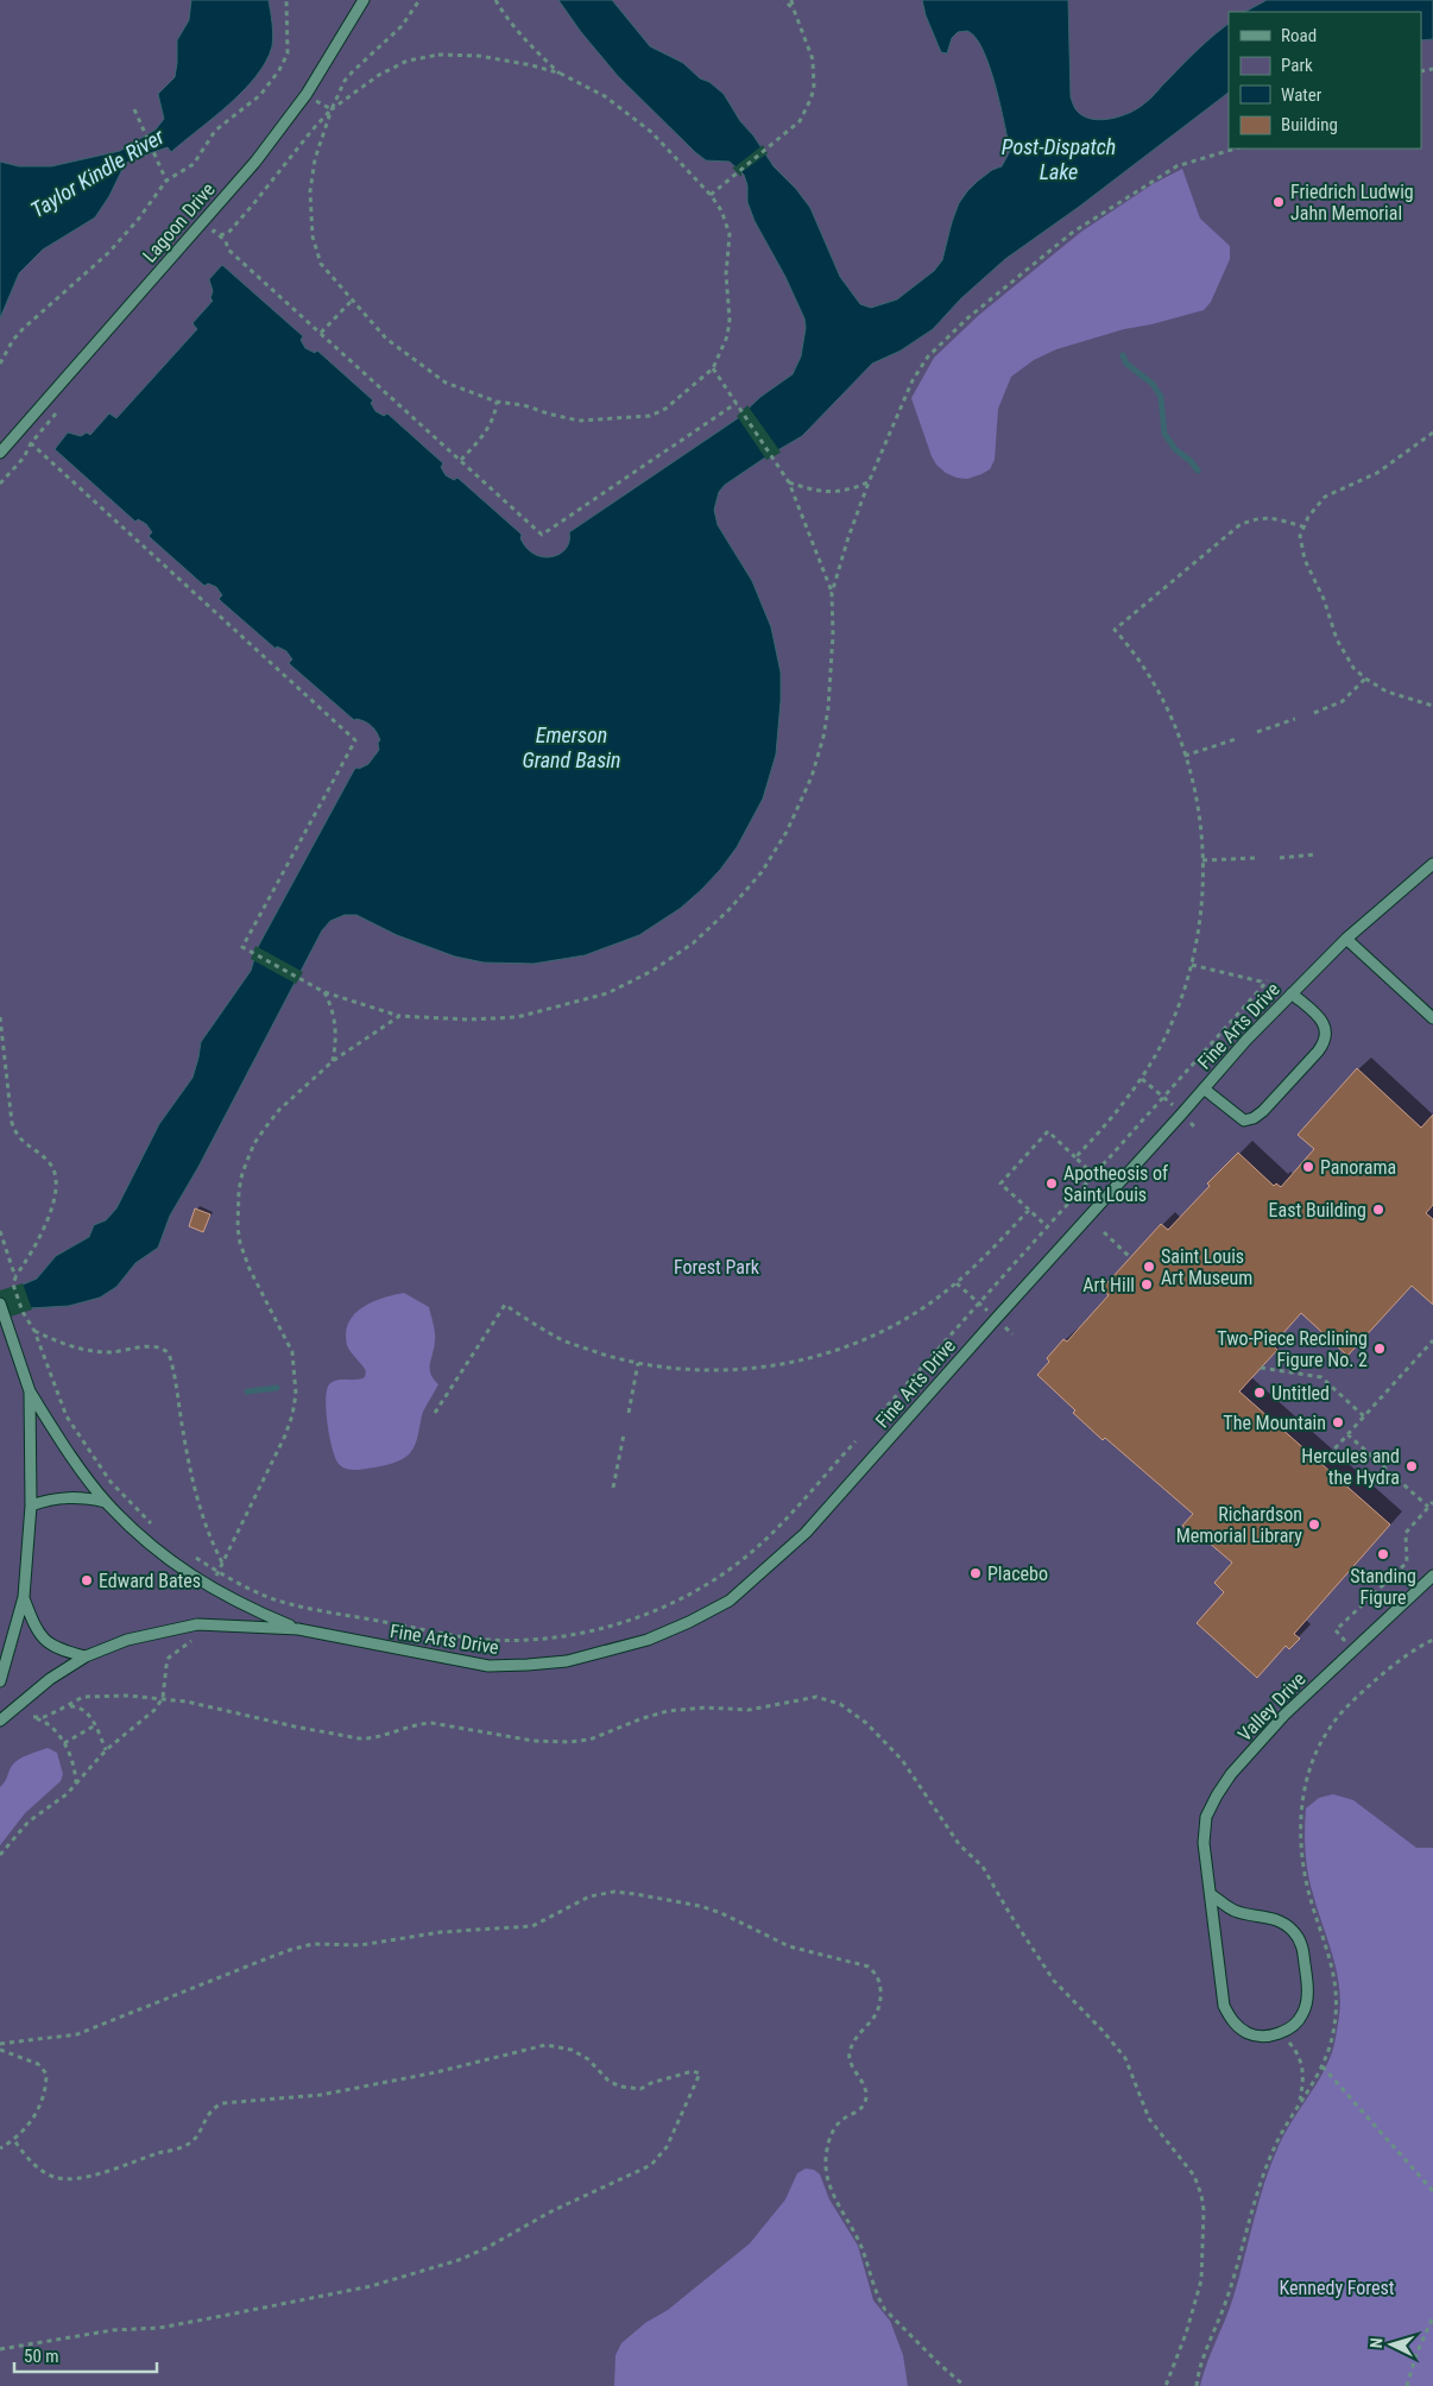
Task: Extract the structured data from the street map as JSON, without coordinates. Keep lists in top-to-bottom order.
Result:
{
  "streets": {
    "street": ["Lagoon Drive", "Fine Arts Drive", "Valley Drive"]
  },
  "water": ["Post-Dispatch Lake", "Taylor Kindle River", "Emerson Grand Basin"],
  "parks": ["Forest Park", "Kennedy Forest"],
  "places": [
    "Friedrich Ludwig Jahn Memorial",
    "Panorama",
    "Apotheosis of Saint Louis",
    "East Building",
    "Saint Louis Art Museum",
    "Art Hill",
    "Two-Piece Reclining Figure No. 2",
    "Untitled",
    "The Mountain",
    "Hercules and the Hydra",
    "Richardson Memorial Library",
    "Standing Figure",
    "Placebo",
    "Edward Bates"
  ],
  "legend": [
    "Road",
    "Park",
    "Water",
    "Building"
  ],
  "scale_bar": "50 m",
  "north": "left"
}
